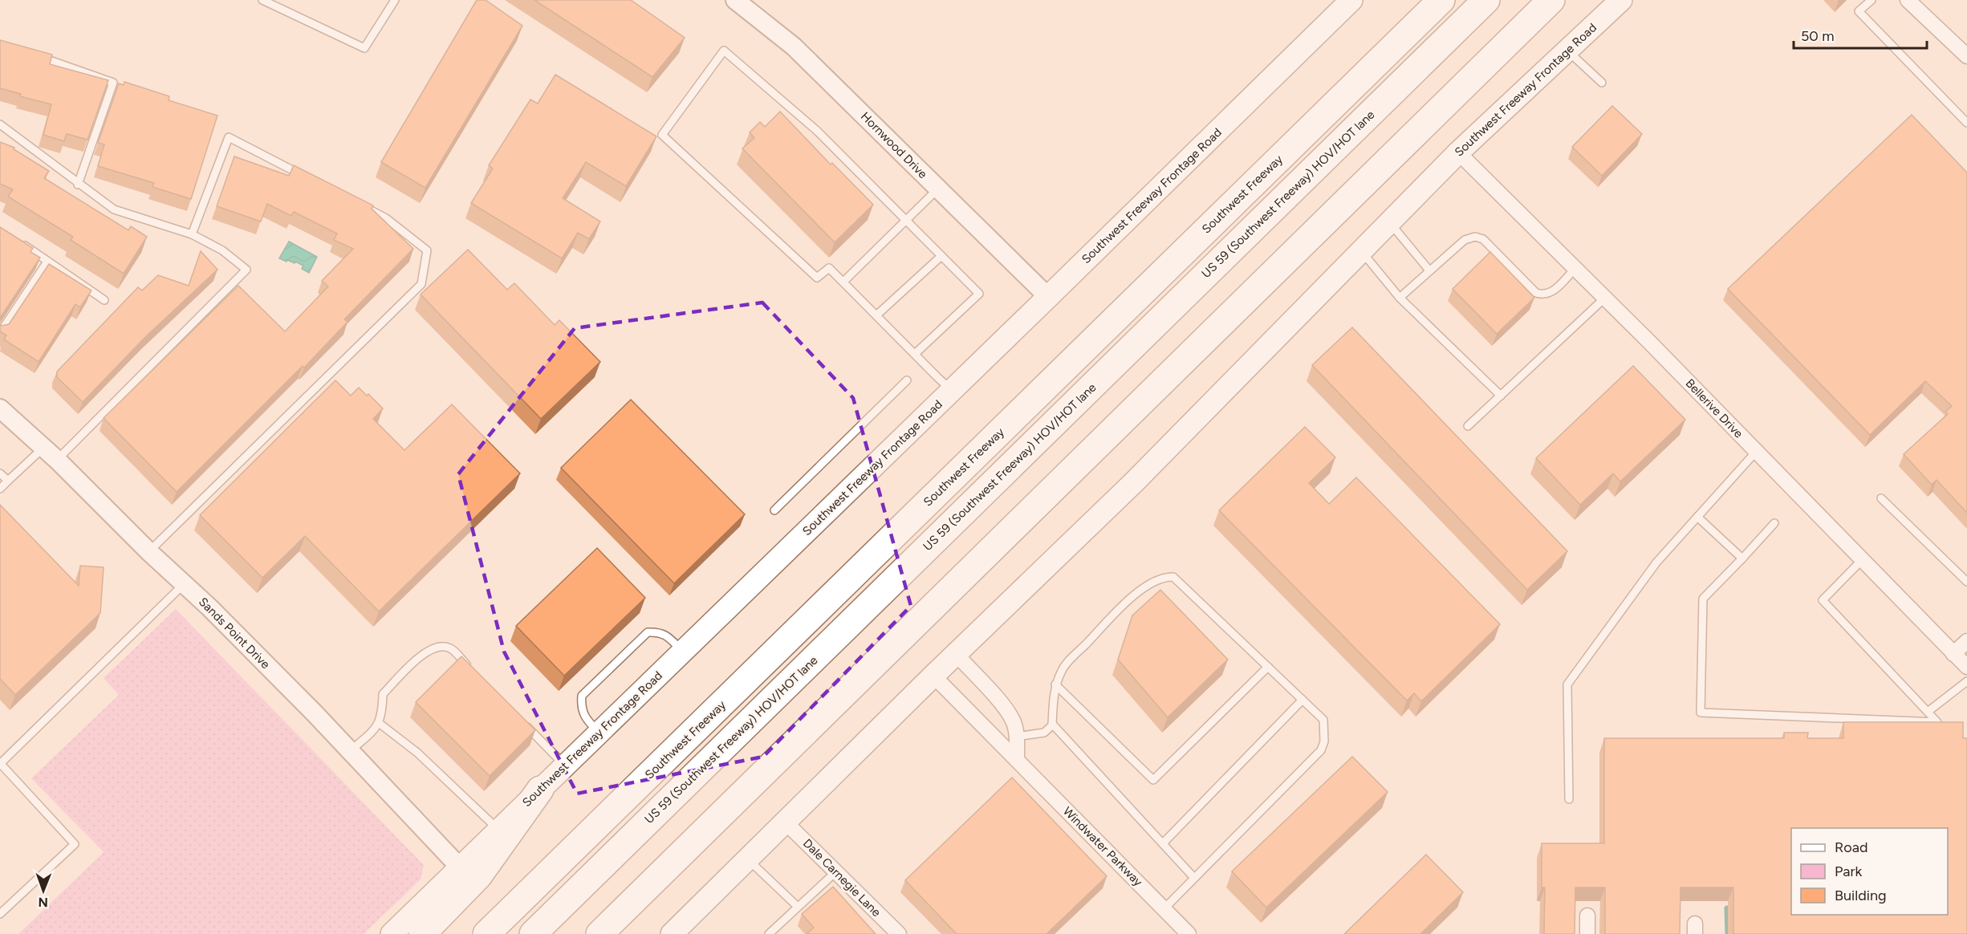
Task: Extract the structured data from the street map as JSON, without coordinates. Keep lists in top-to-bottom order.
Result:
{
  "streets": {
    "highway": ["Southwest Freeway", "US 59 (Southwest Freeway) HOV/HOT lane"],
    "main road": ["Southwest Freeway Frontage Road"],
    "street": [
      "Hornwood Drive",
      "Bellerive Drive",
      "Sands Point Drive",
      "Windwater Parkway",
      "Dale Carnegie Lane"
    ]
  },
  "crossings": [
    ["Southwest Freeway Frontage Road", "Hornwood Drive"],
    ["Southwest Freeway Frontage Road", "Bellerive Drive"],
    ["Southwest Freeway Frontage Road", "Sands Point Drive"],
    ["Southwest Freeway Frontage Road", "Windwater Parkway"],
    ["Southwest Freeway Frontage Road", "Dale Carnegie Lane"]
  ],
  "legend": ["Road", "Park", "Building"],
  "scale_bar": "50 m",
  "north": "bottom"
}
